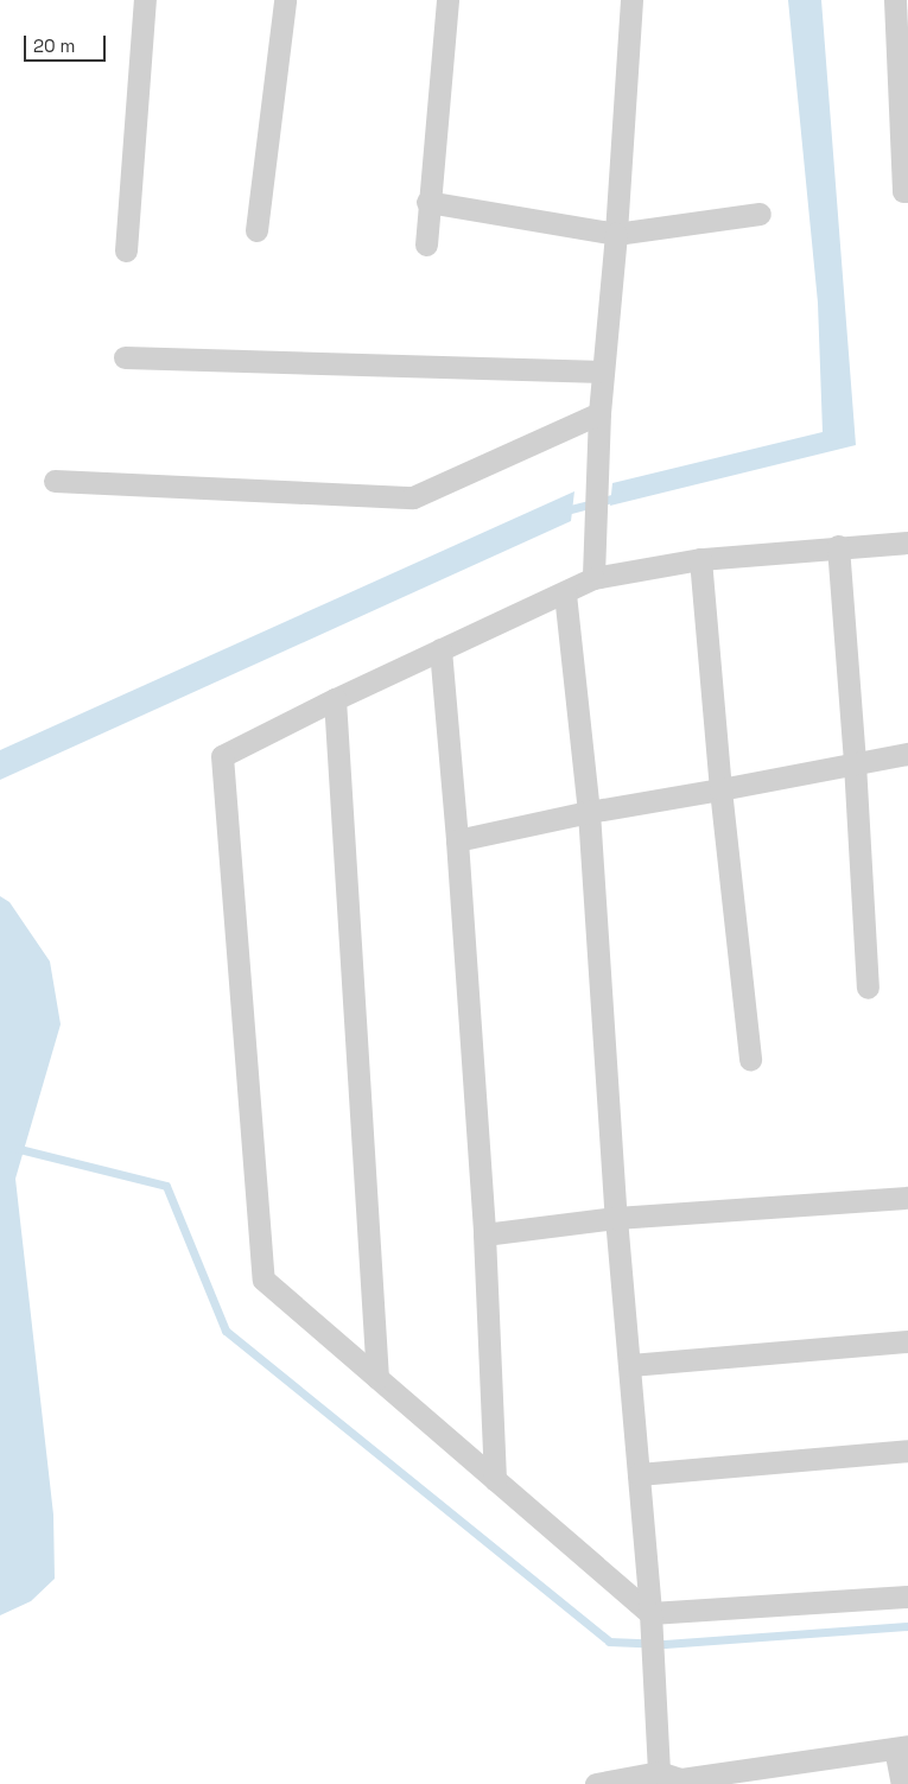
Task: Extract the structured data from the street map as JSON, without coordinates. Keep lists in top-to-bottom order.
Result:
{
  "scale_bar": "20 m"
}
